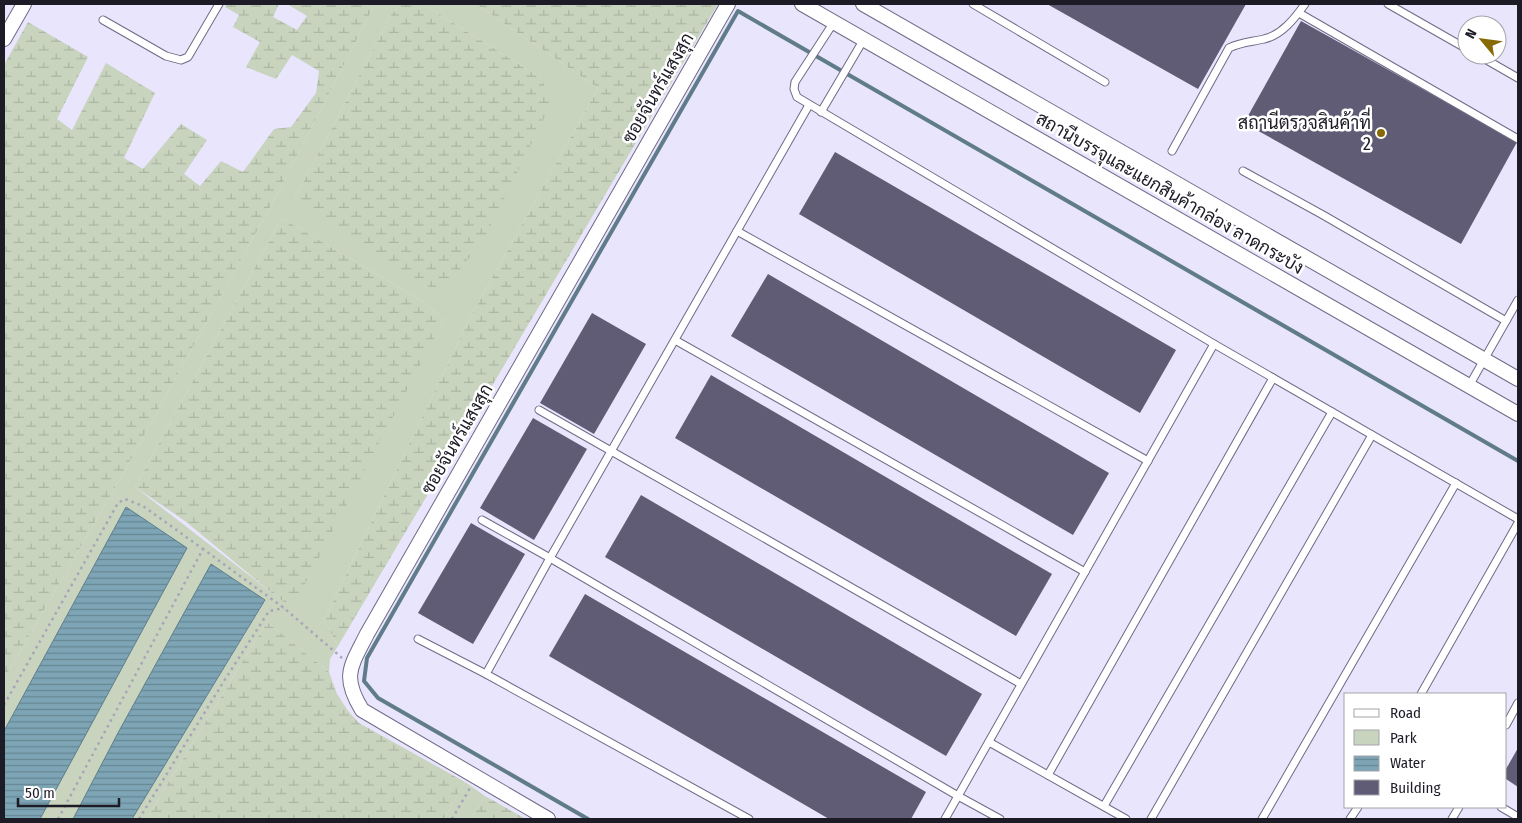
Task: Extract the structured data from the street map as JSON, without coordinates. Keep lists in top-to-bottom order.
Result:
{
  "streets": {
    "street": ["ซอยจันทร์แสงสุก", "สถานีบรรจุและแยกสินค้ากล่อง ลาดกระบัง"]
  },
  "places": ["สถานีตรวจสินค้าที่ 2"],
  "legend": [
    "Road",
    "Park",
    "Water",
    "Building"
  ],
  "scale_bar": "50 m",
  "north": "top left"
}
